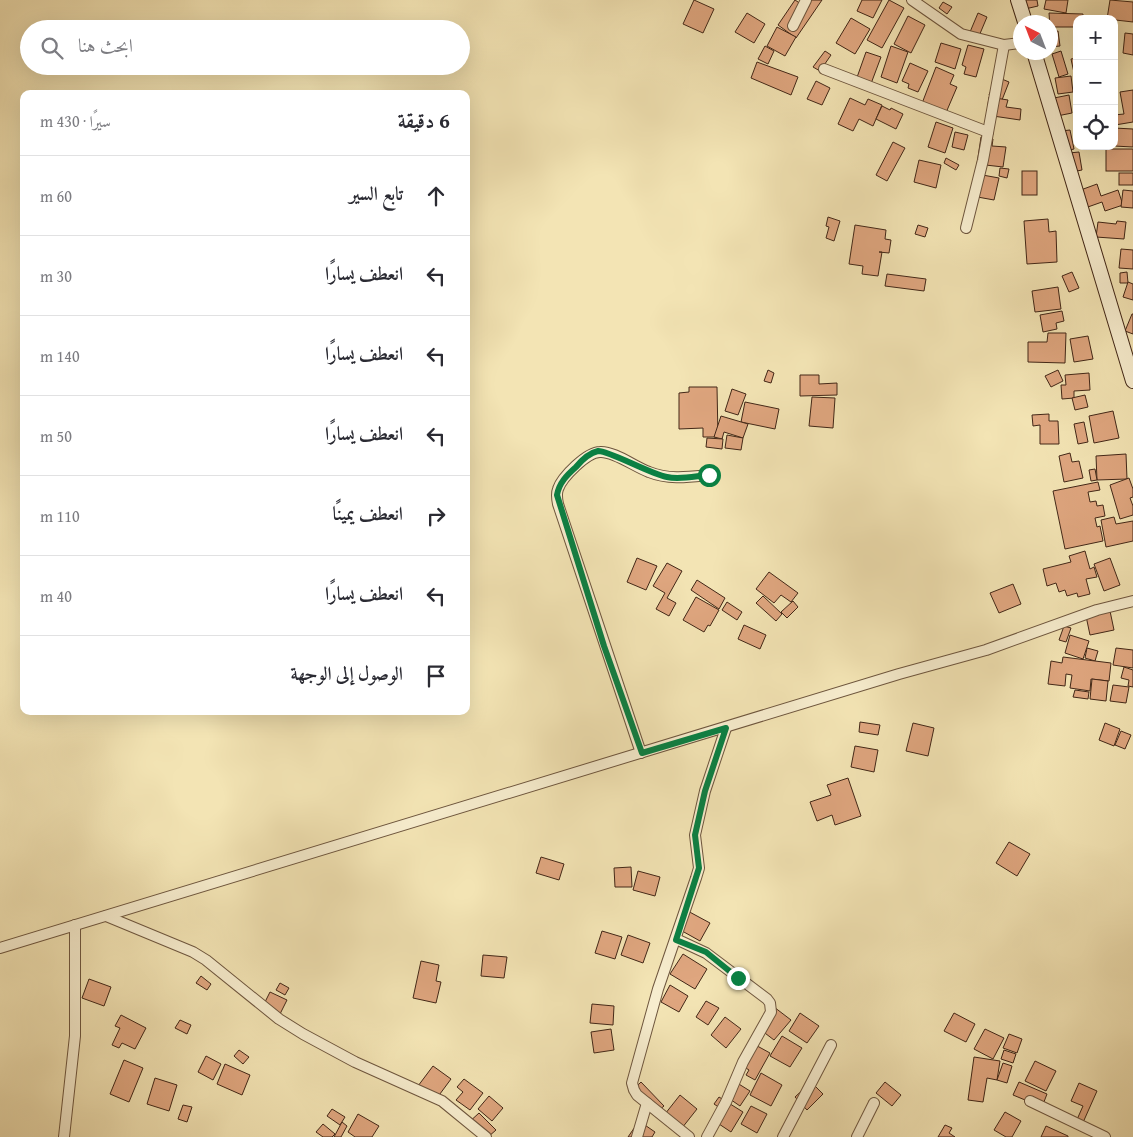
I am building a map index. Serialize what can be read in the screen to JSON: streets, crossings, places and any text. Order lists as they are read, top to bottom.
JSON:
{
  "north": "top left",
  "page": {
    "map_buttons": ["+", "−"],
    "search": "ابحث هنا",
    "heading": ["6 دقيقة", "سيرًا · 430 m"],
    "list": [
      ["تابع السير", "60 m"],
      ["انعطف يسارًا", "30 m"],
      ["انعطف يسارًا", "140 m"],
      ["انعطف يسارًا", "50 m"],
      ["انعطف يمينًا", "110 m"],
      ["انعطف يسارًا", "40 m"],
      "الوصول إلى الوجهة"
    ]
  }
}
